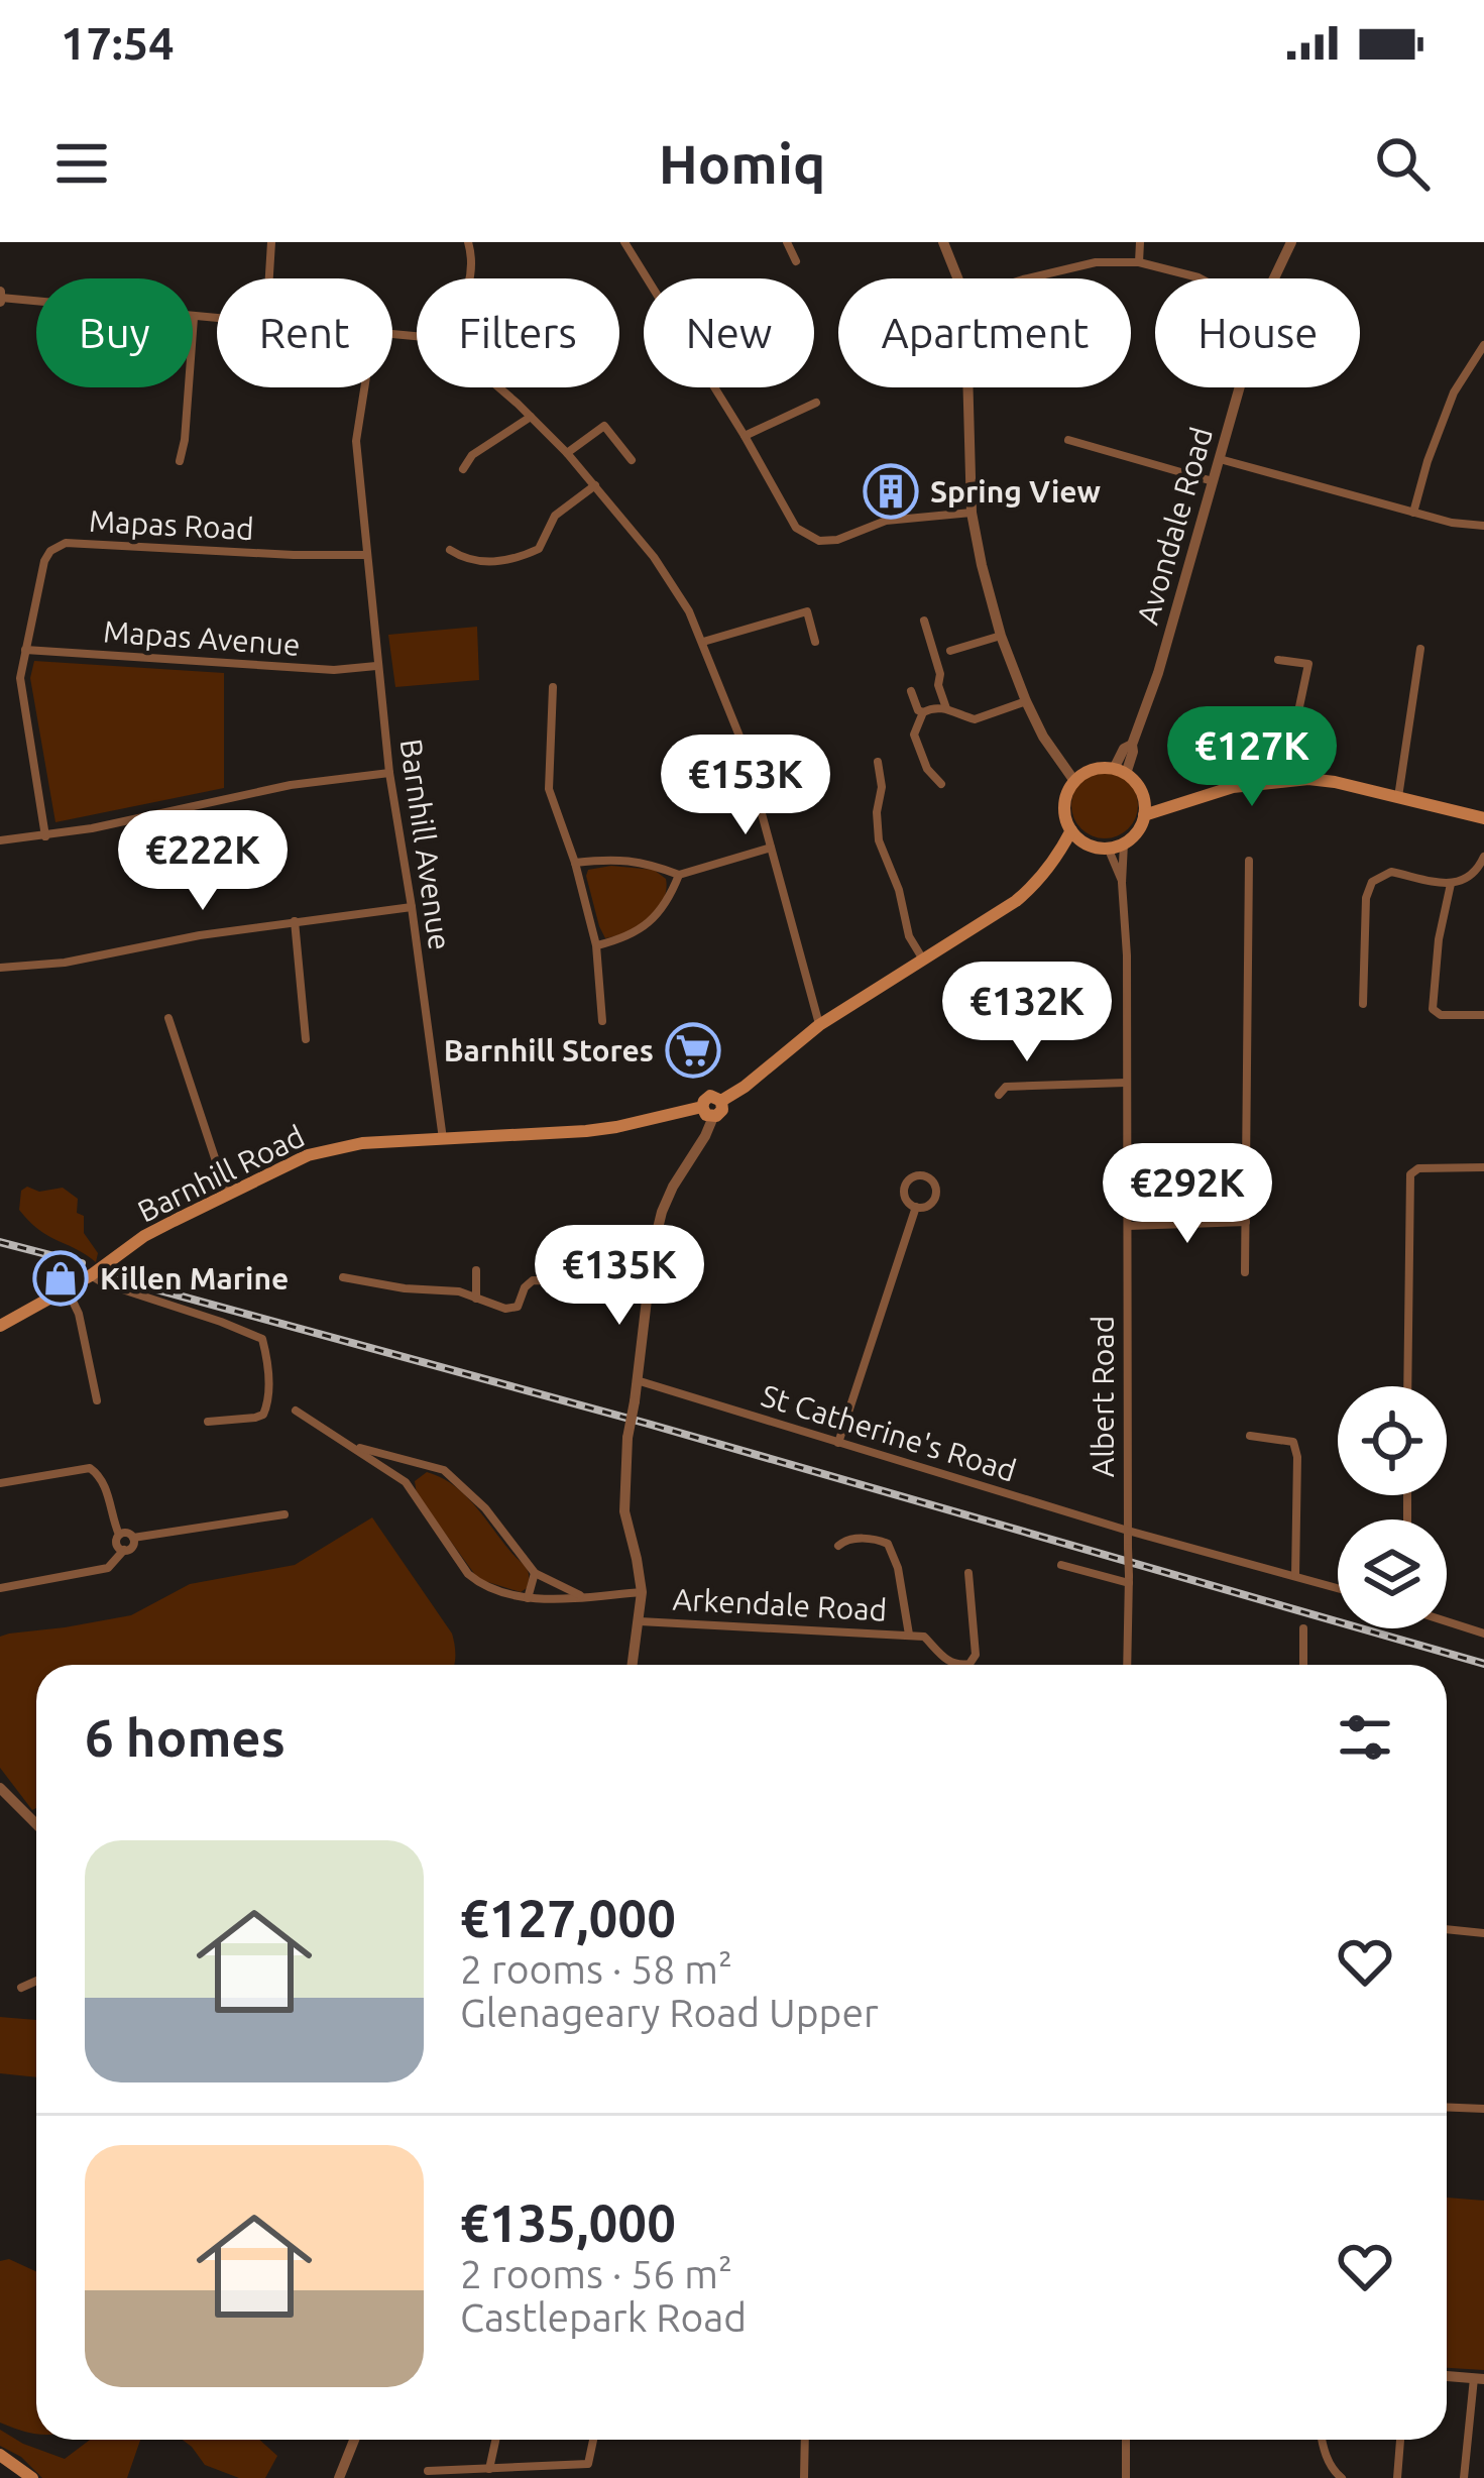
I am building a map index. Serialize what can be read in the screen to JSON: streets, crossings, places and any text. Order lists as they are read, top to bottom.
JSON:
{
  "streets": {
    "main road": ["Barnhill Road"],
    "street": [
      "Mapas Road",
      "Avondale Road",
      "Mapas Avenue",
      "Barnhill Avenue",
      "Albert Road",
      "St Catherine's Road",
      "Arkendale Road"
    ]
  },
  "crossings": [
    ["Mapas Road", "Mapas Avenue"],
    ["Mapas Road", "Barnhill Avenue"],
    ["Avondale Road", "Albert Road"],
    ["Mapas Avenue", "Barnhill Avenue"],
    ["Barnhill Avenue", "Barnhill Road"],
    ["Albert Road", "St Catherine's Road"]
  ],
  "places": {
    "building": ["Spring View"],
    "supermarket": ["Barnhill Stores"],
    "shop": ["Killen Marine"]
  },
  "page": {
    "status": "17:54",
    "header": "Homiq",
    "chip": [
      "Buy",
      "Rent",
      "Filters",
      "New",
      "Apartment",
      "House"
    ],
    "price": [
      "€127K",
      "€153K",
      "€222K",
      "€132K",
      "€292K",
      "€135K"
    ],
    "heading": "6 homes",
    "list": [
      {
        "name": "€127,000",
        "note": "2 rooms · 58 m² · Glenageary Road Upper"
      },
      {
        "name": "€135,000",
        "note": "2 rooms · 56 m² · Castlepark Road"
      }
    ]
  }
}
